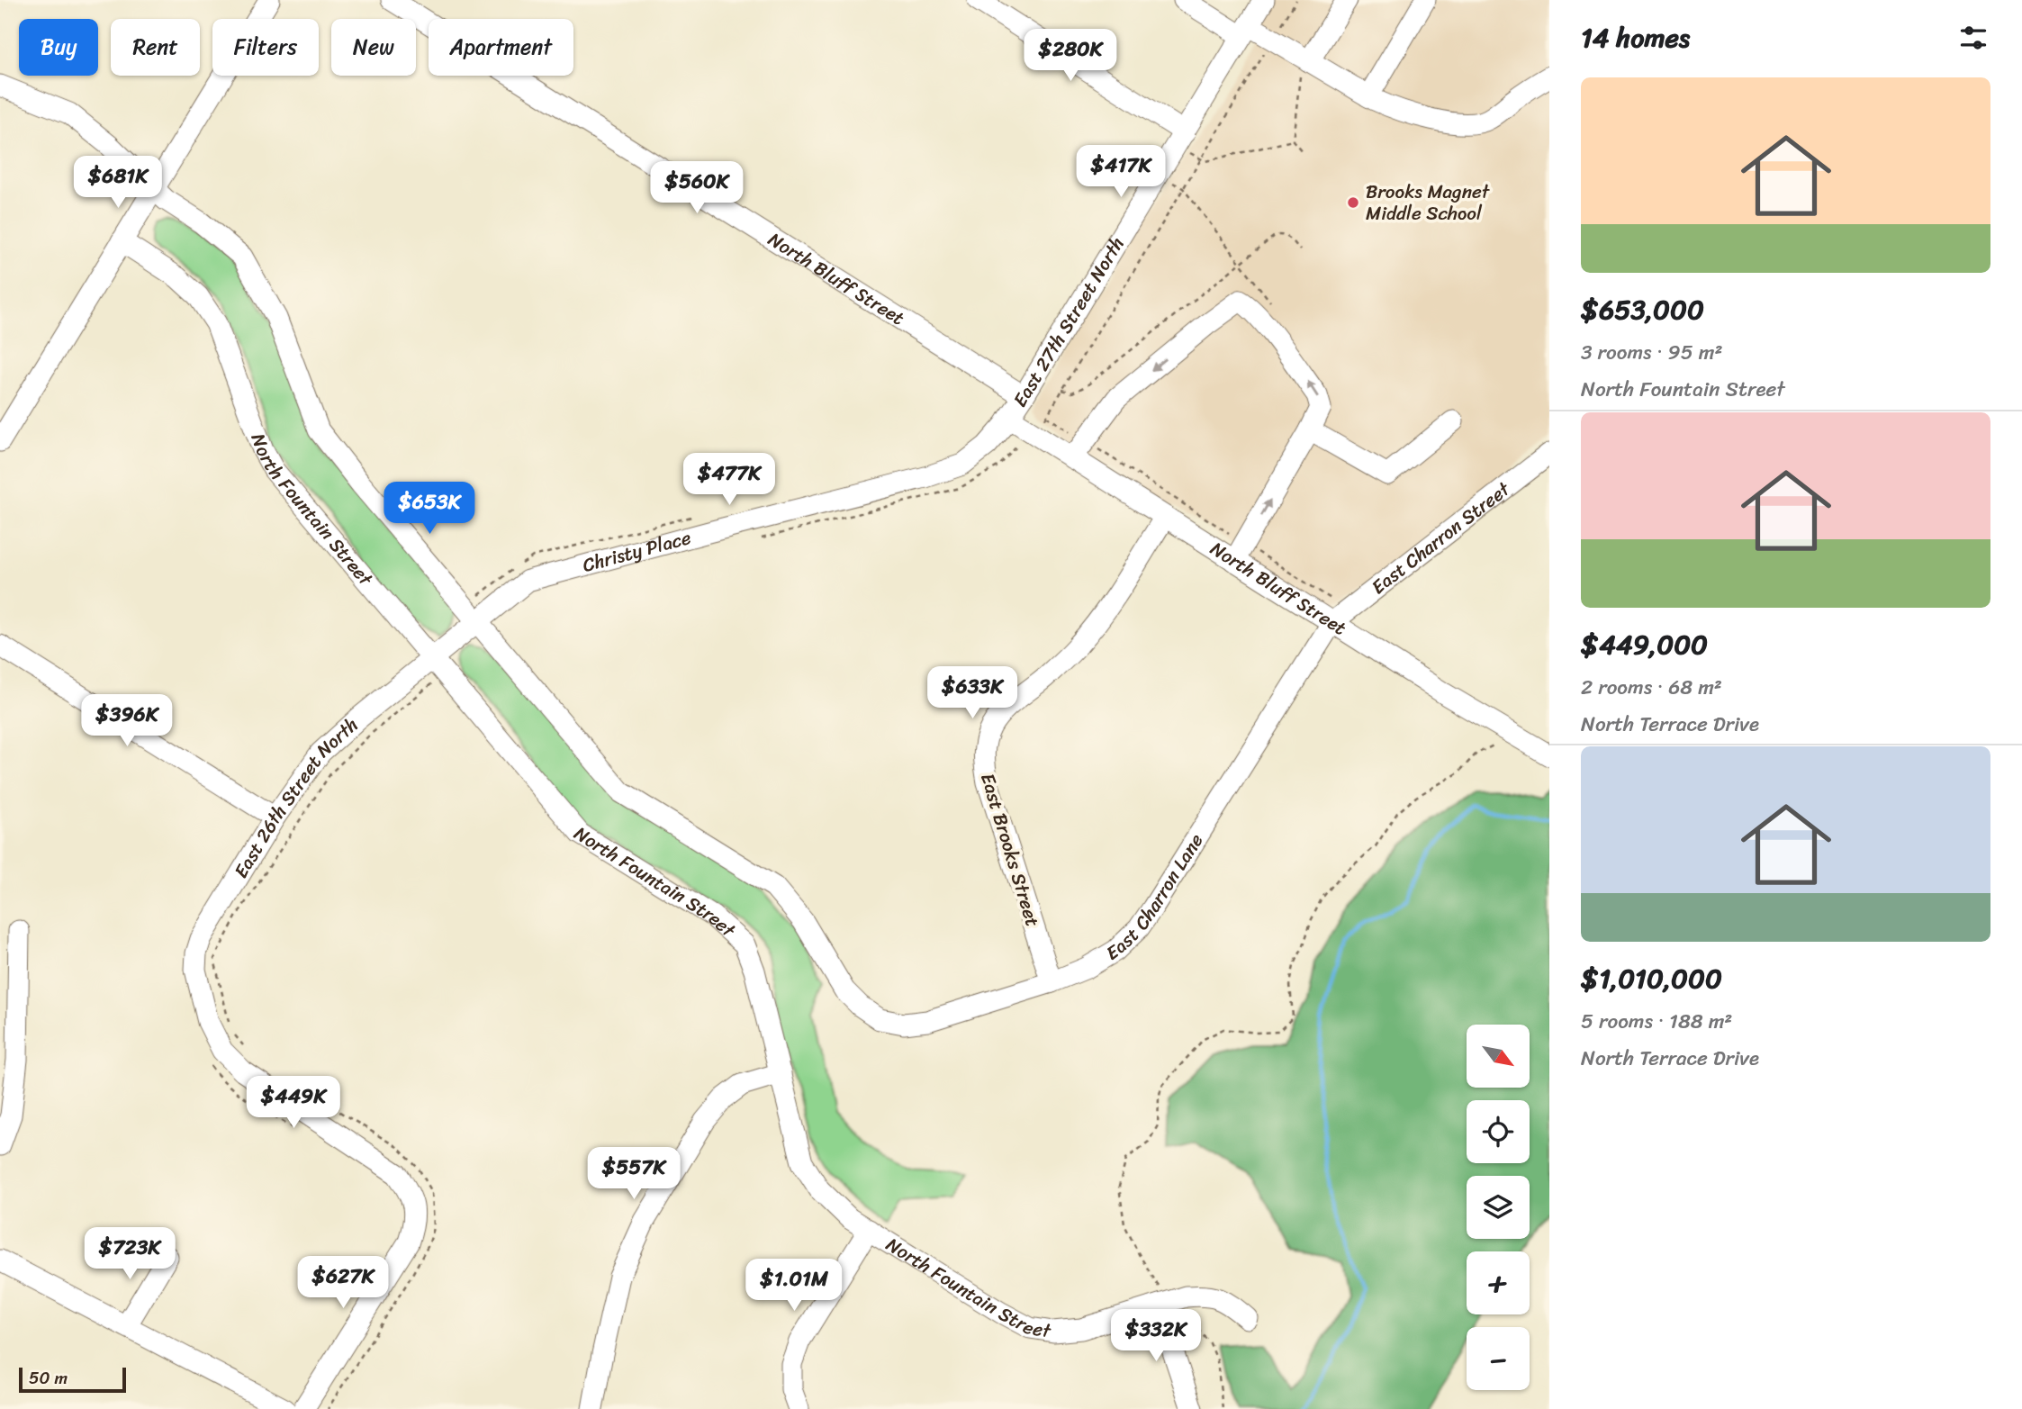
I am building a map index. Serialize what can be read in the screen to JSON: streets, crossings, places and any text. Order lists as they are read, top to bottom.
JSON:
{
  "streets": {
    "street": [
      "North Bluff Street",
      "East 27th Street North",
      "North Fountain Street",
      "East Charron Street",
      "Christy Place",
      "East 26th Street North",
      "East Brooks Street",
      "East Charron Lane"
    ]
  },
  "crossings": [
    ["North Bluff Street", "East 27th Street North"],
    ["North Bluff Street", "East Charron Street"],
    ["North Bluff Street", "Christy Place"],
    ["North Bluff Street", "East Brooks Street"],
    ["North Bluff Street", "East Charron Lane"],
    ["East 27th Street North", "Christy Place"],
    ["North Fountain Street", "East 26th Street North"],
    ["East Charron Street", "East Charron Lane"],
    ["Christy Place", "East 26th Street North"],
    ["Christy Place", "East Charron Lane"],
    ["East 26th Street North", "East Charron Lane"],
    ["East Brooks Street", "East Charron Lane"]
  ],
  "places": ["Brooks Magnet Middle School"],
  "scale_bar": "50 m",
  "north": "bottom right",
  "page": {
    "heading": "14 homes",
    "chip": [
      "Buy",
      "Rent",
      "Filters",
      "New",
      "Apartment"
    ],
    "price": [
      "$280K",
      "$417K",
      "$681K",
      "$560K",
      "$477K",
      "$653K",
      "$633K",
      "$396K",
      "$449K",
      "$557K",
      "$723K",
      "$627K",
      "$1.01M",
      "$332K"
    ],
    "list": [
      {
        "name": "$653,000",
        "note": "3 rooms · 95 m² · North Fountain Street"
      },
      {
        "name": "$449,000",
        "note": "2 rooms · 68 m² · North Terrace Drive"
      },
      {
        "name": "$1,010,000",
        "note": "5 rooms · 188 m² · North Terrace Drive"
      }
    ],
    "map_buttons": ["+", "−"],
    "scale": "50 m"
  }
}
